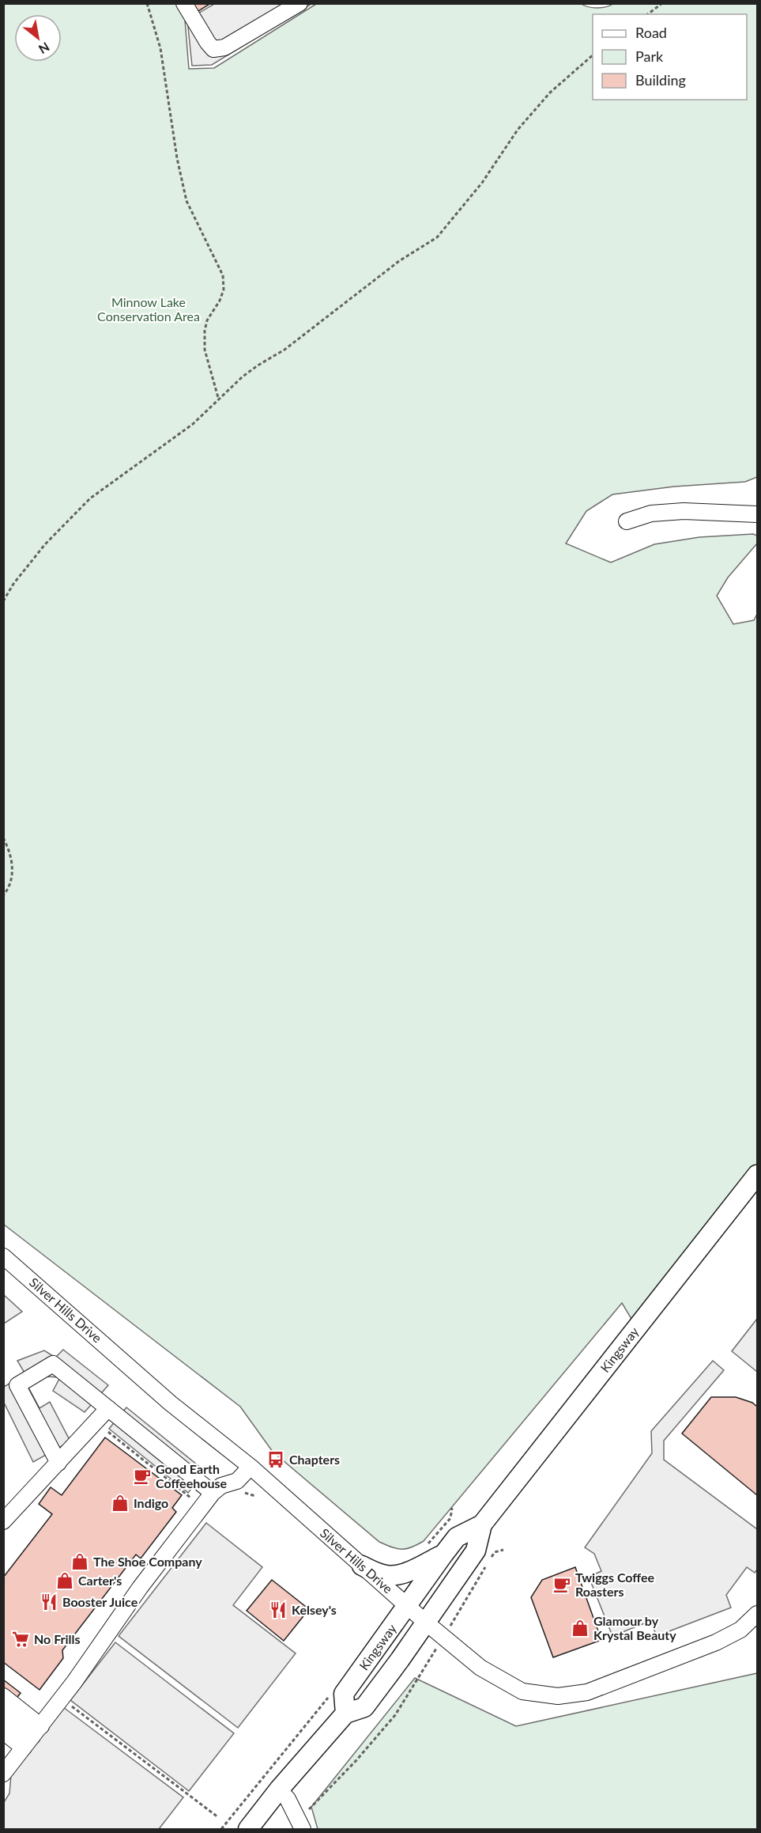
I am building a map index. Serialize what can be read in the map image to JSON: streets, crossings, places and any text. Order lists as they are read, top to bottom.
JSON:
{
  "streets": {
    "main road": ["Kingsway"],
    "street": ["Silver Hills Drive"]
  },
  "crossings": [
    ["Silver Hills Drive", "Kingsway"]
  ],
  "parks": ["Minnow Lake Conservation Area"],
  "places": {
    "bus stop": ["Chapters"],
    "cafe": ["Good Earth Coffeehouse", "Twiggs Coffee Roasters"],
    "shop": [
      "Indigo",
      "The Shoe Company",
      "Carter's",
      "Glamour by Krystal Beauty"
    ],
    "restaurant": ["Booster Juice", "Kelsey's"],
    "supermarket": ["No Frills"]
  },
  "legend": ["Road", "Park", "Building"],
  "north": "bottom right"
}
